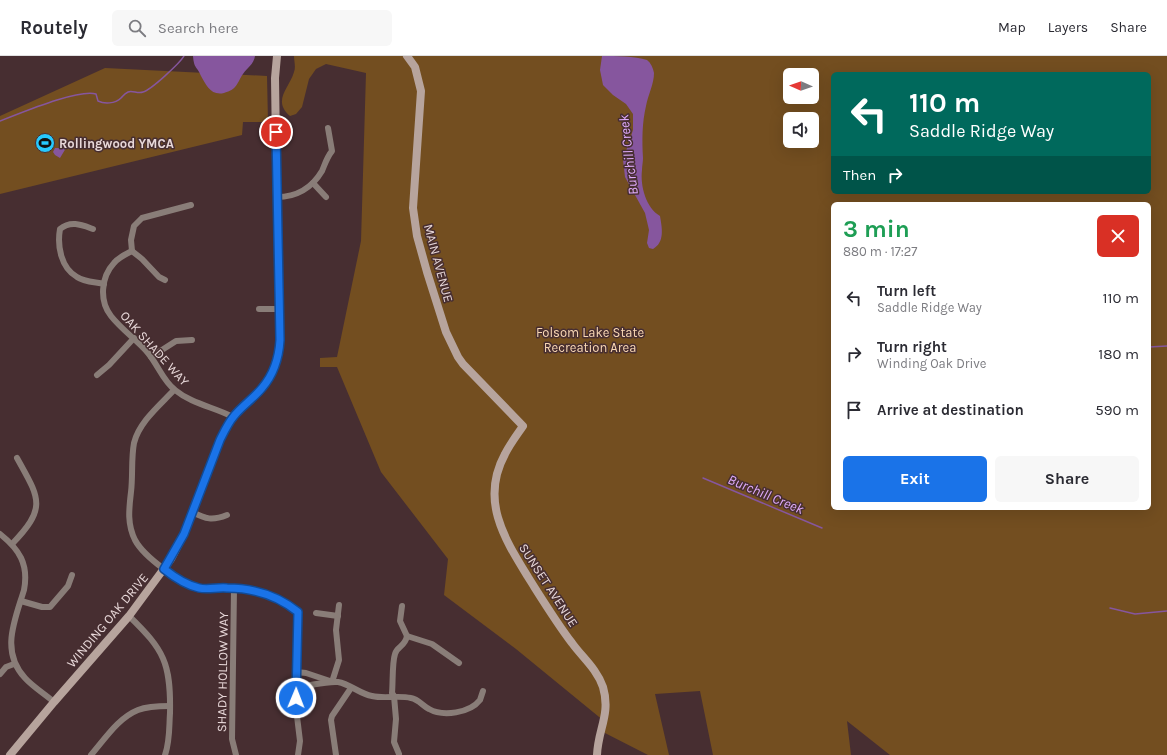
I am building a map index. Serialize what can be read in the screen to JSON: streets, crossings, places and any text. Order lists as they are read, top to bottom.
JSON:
{
  "streets": {
    "street": [
      "MAIN AVENUE",
      "OAK SHADE WAY",
      "SUNSET AVENUE",
      "WINDING OAK DRIVE",
      "SHADY HOLLOW WAY"
    ]
  },
  "crossings": [
    ["MAIN AVENUE", "SUNSET AVENUE"],
    ["OAK SHADE WAY", "WINDING OAK DRIVE"]
  ],
  "water": ["Burchill Creek"],
  "parks": ["Folsom Lake State Recreation Area"],
  "places": {
    "sports": ["Rollingwood YMCA"]
  },
  "north": "left",
  "page": {
    "header": "Routely",
    "search": "Search here",
    "nav": ["Map", "Layers", "Share"],
    "turn": ["110 m", "Saddle Ridge Way"],
    "then": "Then",
    "heading": ["3 min", "880 m · 17:27"],
    "list": [
      {
        "name": "Turn left",
        "note": "Saddle Ridge Way",
        "value": "110 m"
      },
      {
        "name": "Turn right",
        "note": "Winding Oak Drive",
        "value": "180 m"
      },
      {
        "name": "Arrive at destination",
        "value": "590 m"
      }
    ],
    "buttons": ["Exit", "Share"]
  }
}
